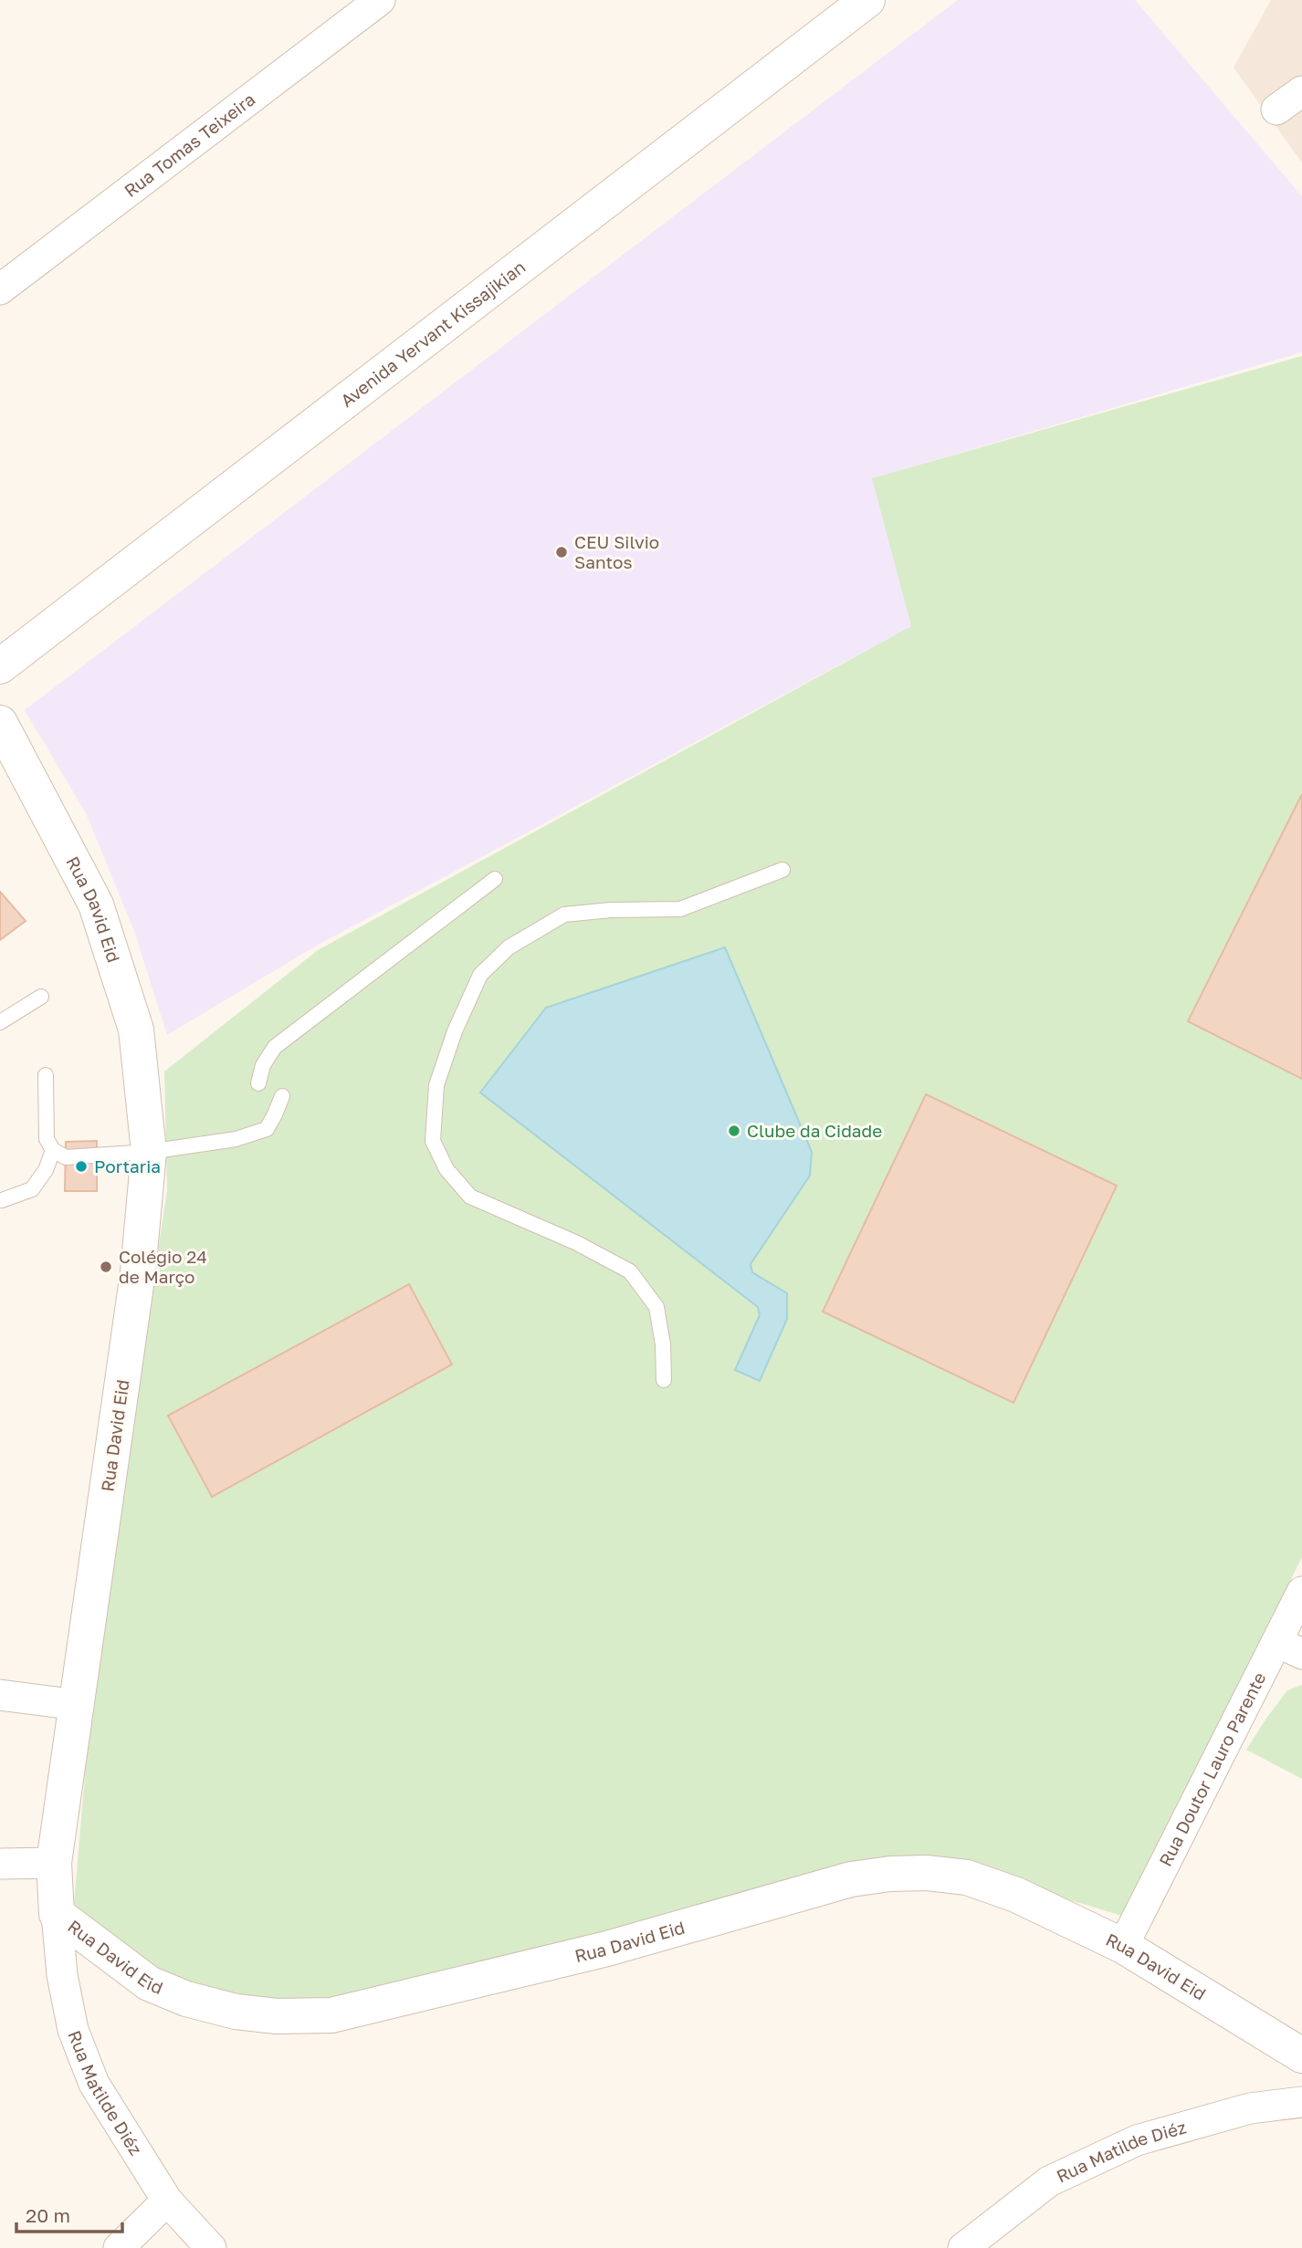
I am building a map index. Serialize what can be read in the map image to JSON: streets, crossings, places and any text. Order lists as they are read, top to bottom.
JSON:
{
  "streets": {
    "street": [
      "Rua Tomas Teixeira",
      "Avenida Yervant Kissajikian",
      "Rua David Eid",
      "Rua Doutor Lauro Parente",
      "Rua Matilde Diéz"
    ]
  },
  "crossings": [
    ["Rua David Eid", "Rua Doutor Lauro Parente"],
    ["Rua David Eid", "Rua Matilde Diéz"]
  ],
  "places": [
    "CEU Silvio Santos",
    "Clube da Cidade",
    "Portaria",
    "Colégio 24 de Março"
  ],
  "scale_bar": "20 m"
}
